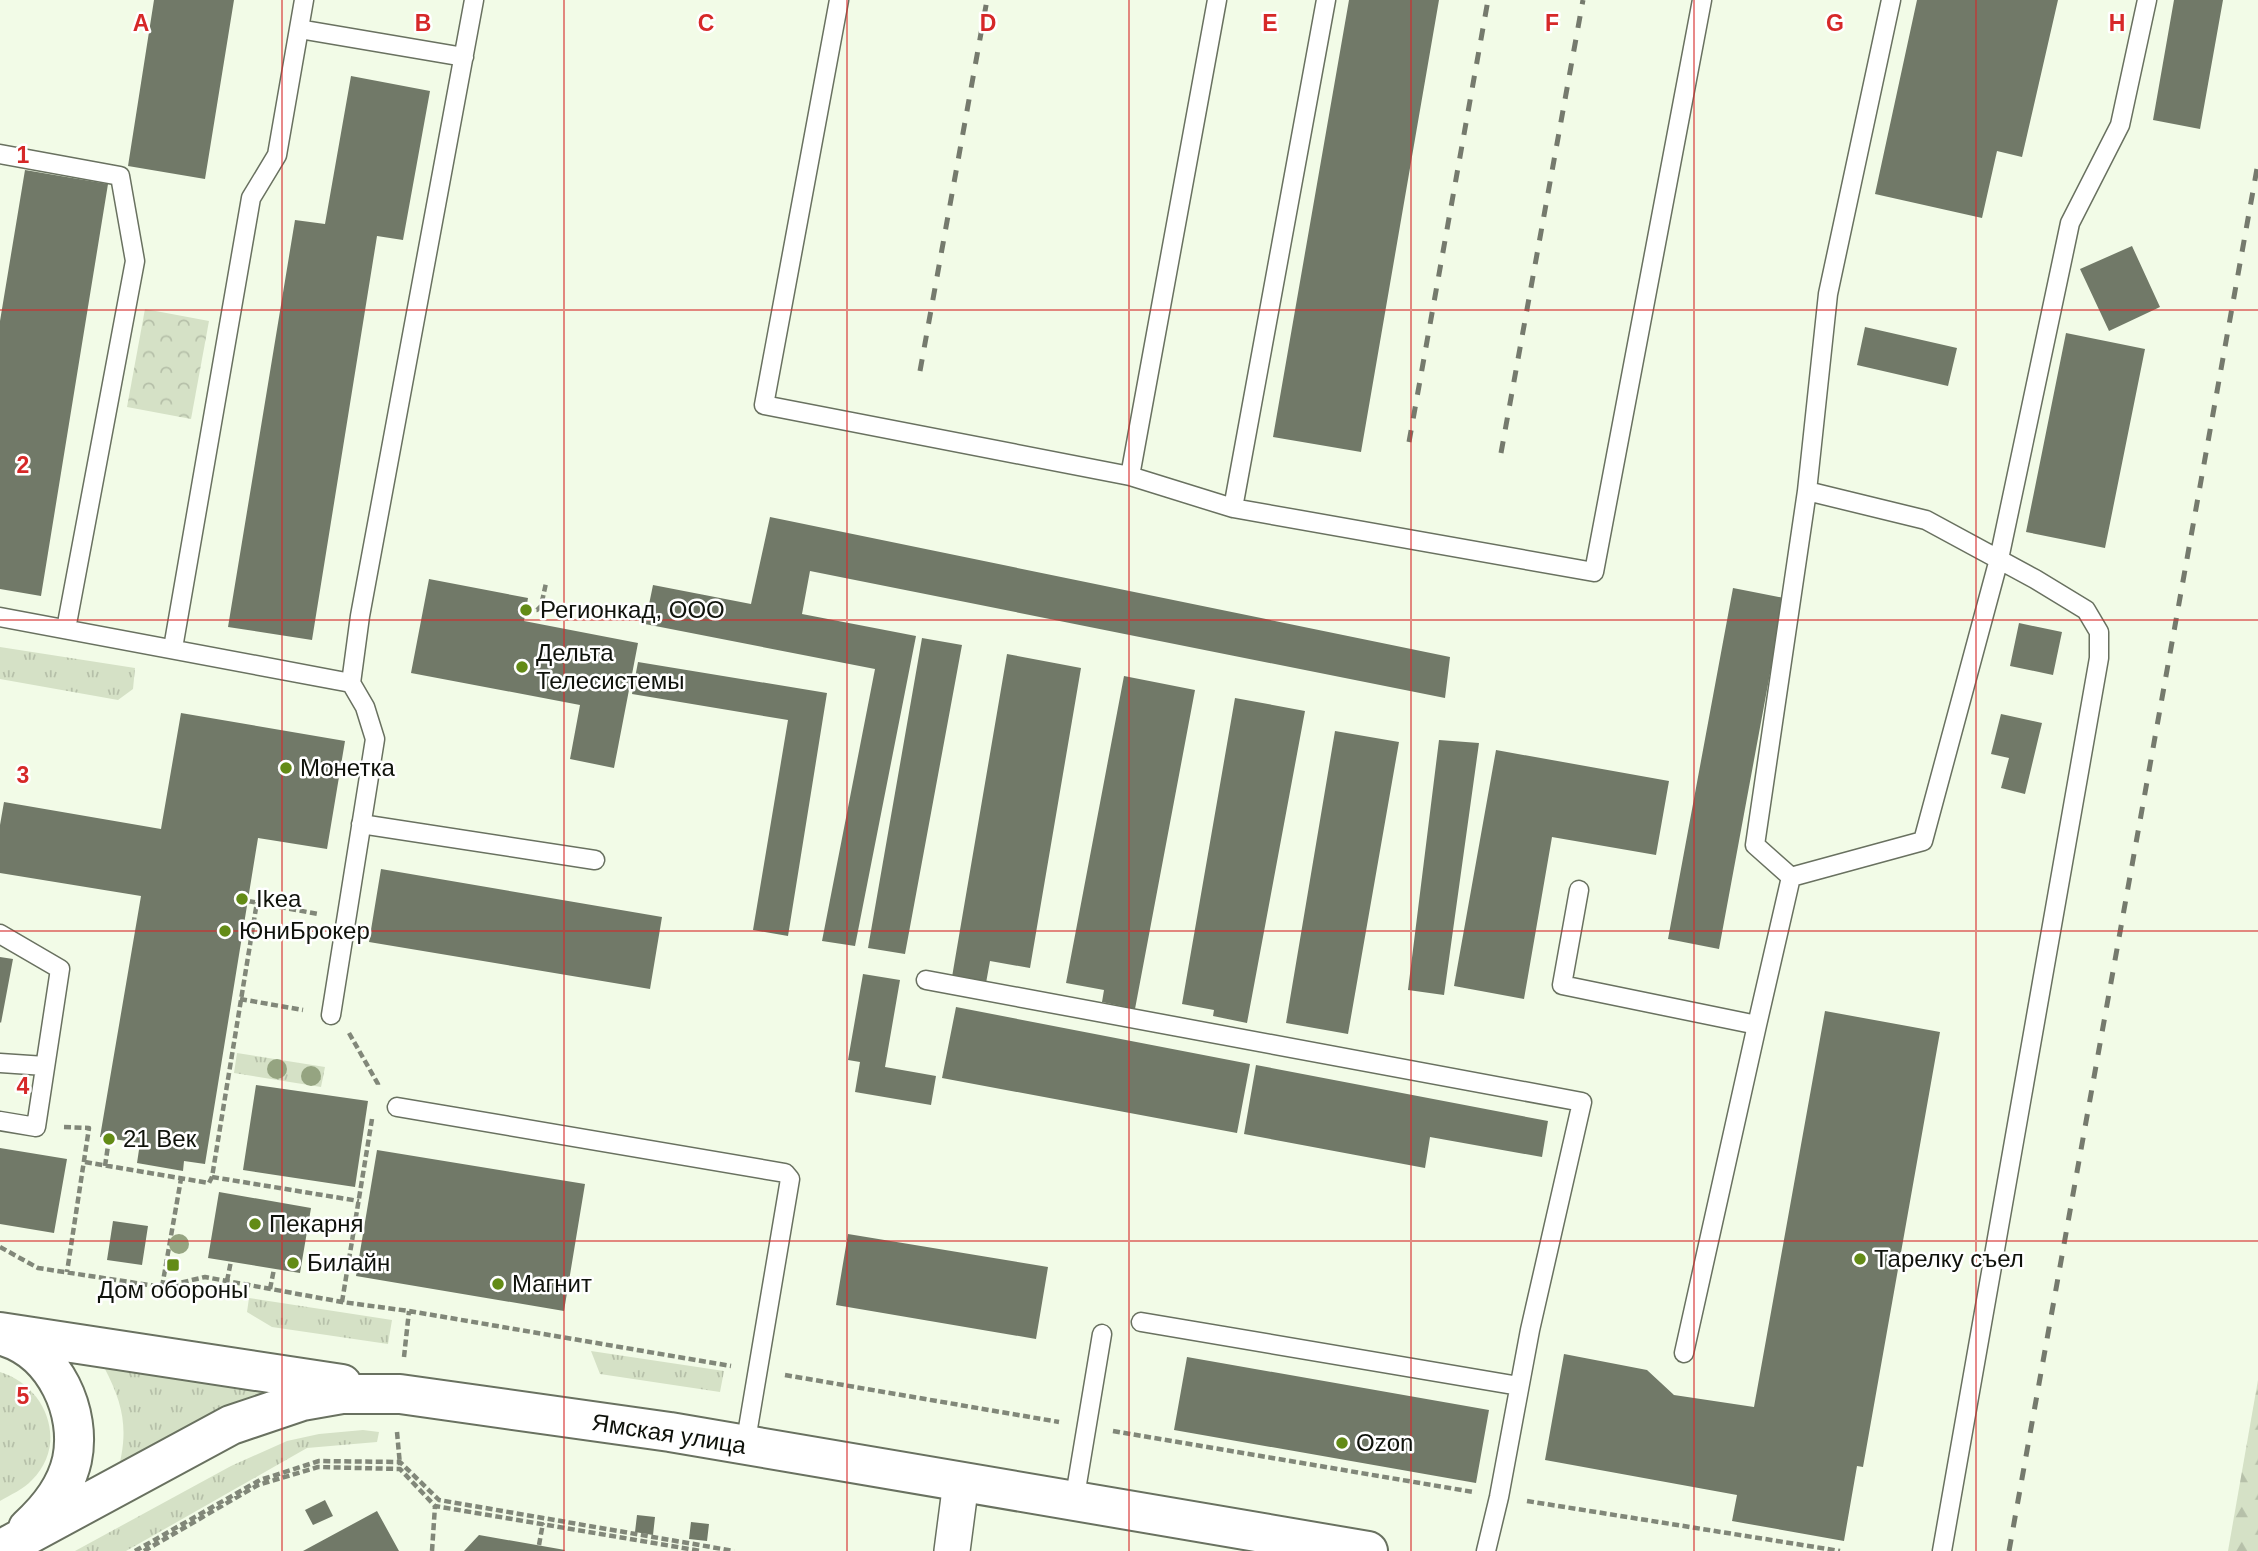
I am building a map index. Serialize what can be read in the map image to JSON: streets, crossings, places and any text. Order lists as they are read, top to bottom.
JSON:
{
  "streets": {
    "main road": ["Ямская улица"]
  },
  "places": {
    "other": [
      "Регионкад, ООО",
      "Дельта Телесистемы",
      "Монетка",
      "Ikea",
      "ЮниБрокер",
      "21 Век",
      "Пекарня",
      "Тарелку съел",
      "Билайн",
      "Магнит",
      "Ozon"
    ],
    "transit": ["Дом обороны"]
  },
  "grid": {
    "columns": [
      "A",
      "B",
      "C",
      "D",
      "E",
      "F",
      "G",
      "H"
    ],
    "rows": [
      "1",
      "2",
      "3",
      "4",
      "5"
    ]
  }
}
